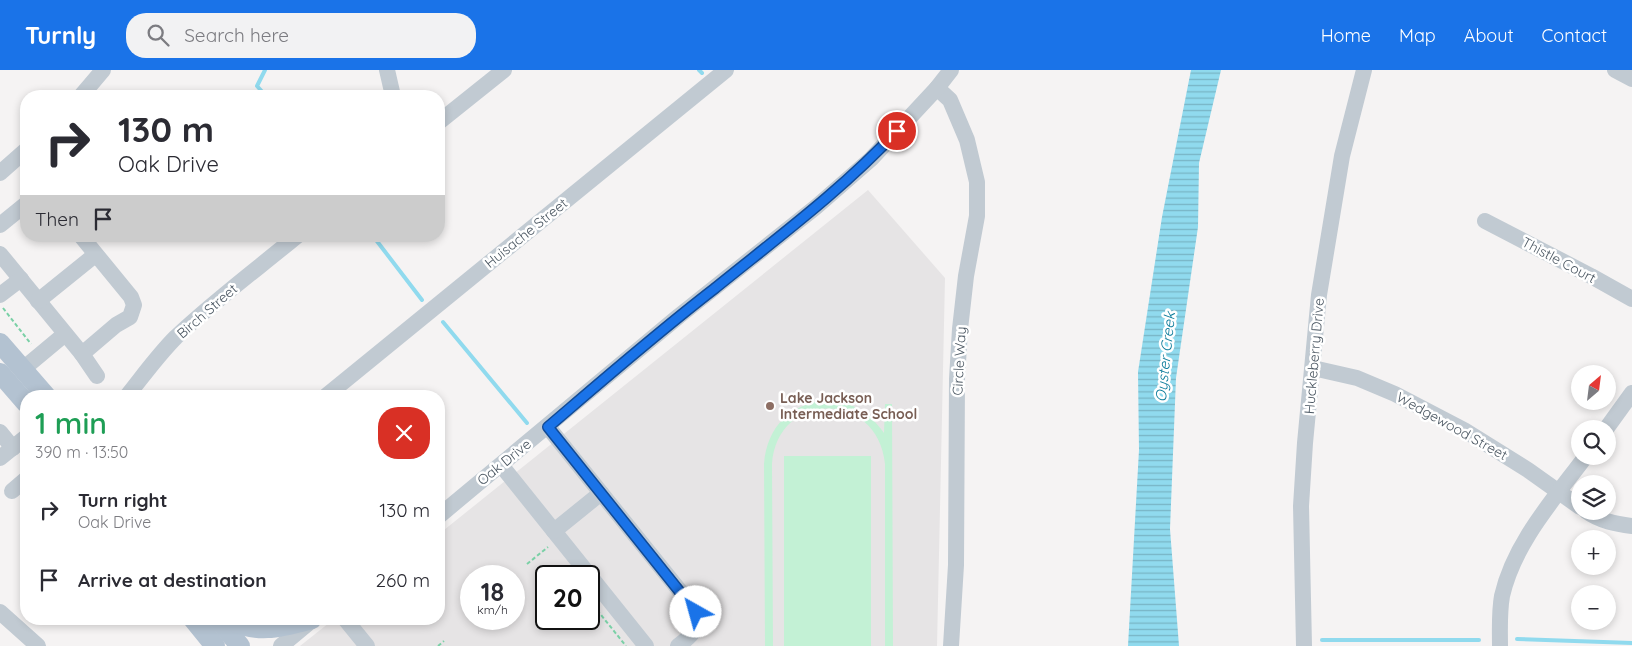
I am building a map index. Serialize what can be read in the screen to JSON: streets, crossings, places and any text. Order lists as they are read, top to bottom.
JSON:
{
  "streets": {
    "street": [
      "Huisache Street",
      "Thistle Court",
      "Birch Street",
      "Huckleberry Drive",
      "Circle Way",
      "Wedgewood Street",
      "Oak Drive"
    ]
  },
  "crossings": [
    ["Huckleberry Drive", "Wedgewood Street"],
    ["Circle Way", "Oak Drive"]
  ],
  "water": ["Oyster Creek"],
  "places": ["Lake Jackson Intermediate School"],
  "north": "top right",
  "page": {
    "header": "Turnly",
    "search": "Search here",
    "nav": [
      "Home",
      "Map",
      "About",
      "Contact"
    ],
    "turn": ["130 m", "Oak Drive"],
    "then": "Then",
    "map_buttons": ["+", "−"],
    "heading": ["1 min", "390 m · 13:50"],
    "list": [
      {
        "name": "Turn right",
        "note": "Oak Drive",
        "value": "130 m"
      },
      {
        "name": "Arrive at destination",
        "value": "260 m"
      }
    ],
    "speed": "18 km/h",
    "limit": "20"
  }
}
